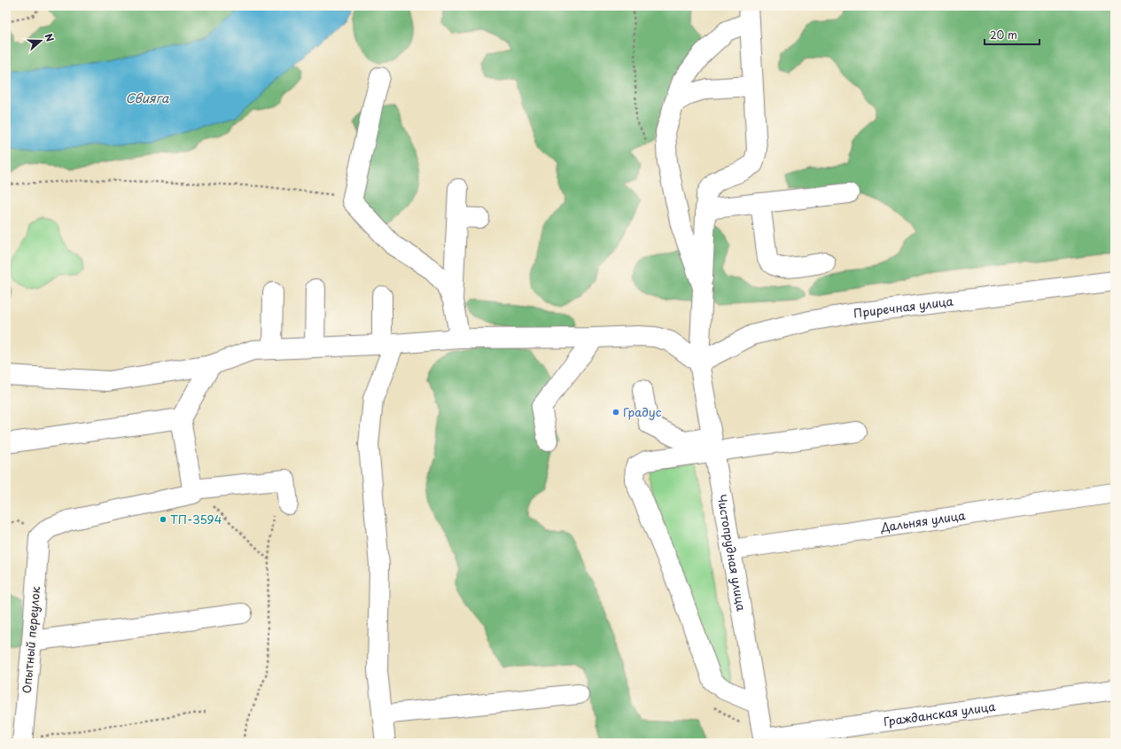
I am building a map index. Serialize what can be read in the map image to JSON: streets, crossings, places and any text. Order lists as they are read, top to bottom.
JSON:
{
  "streets": {
    "street": [
      "Приречная улица",
      "Дальняя улица",
      "Чистопрудная улица",
      "Опытный переулок",
      "Гражданская улица"
    ]
  },
  "crossings": [
    ["Приречная улица", "Чистопрудная улица"],
    ["Дальняя улица", "Чистопрудная улица"],
    ["Чистопрудная улица", "Гражданская улица"]
  ],
  "water": ["Свияга"],
  "places": ["Градус", "ТП-3594"],
  "scale_bar": "20 m",
  "north": "right"
}
